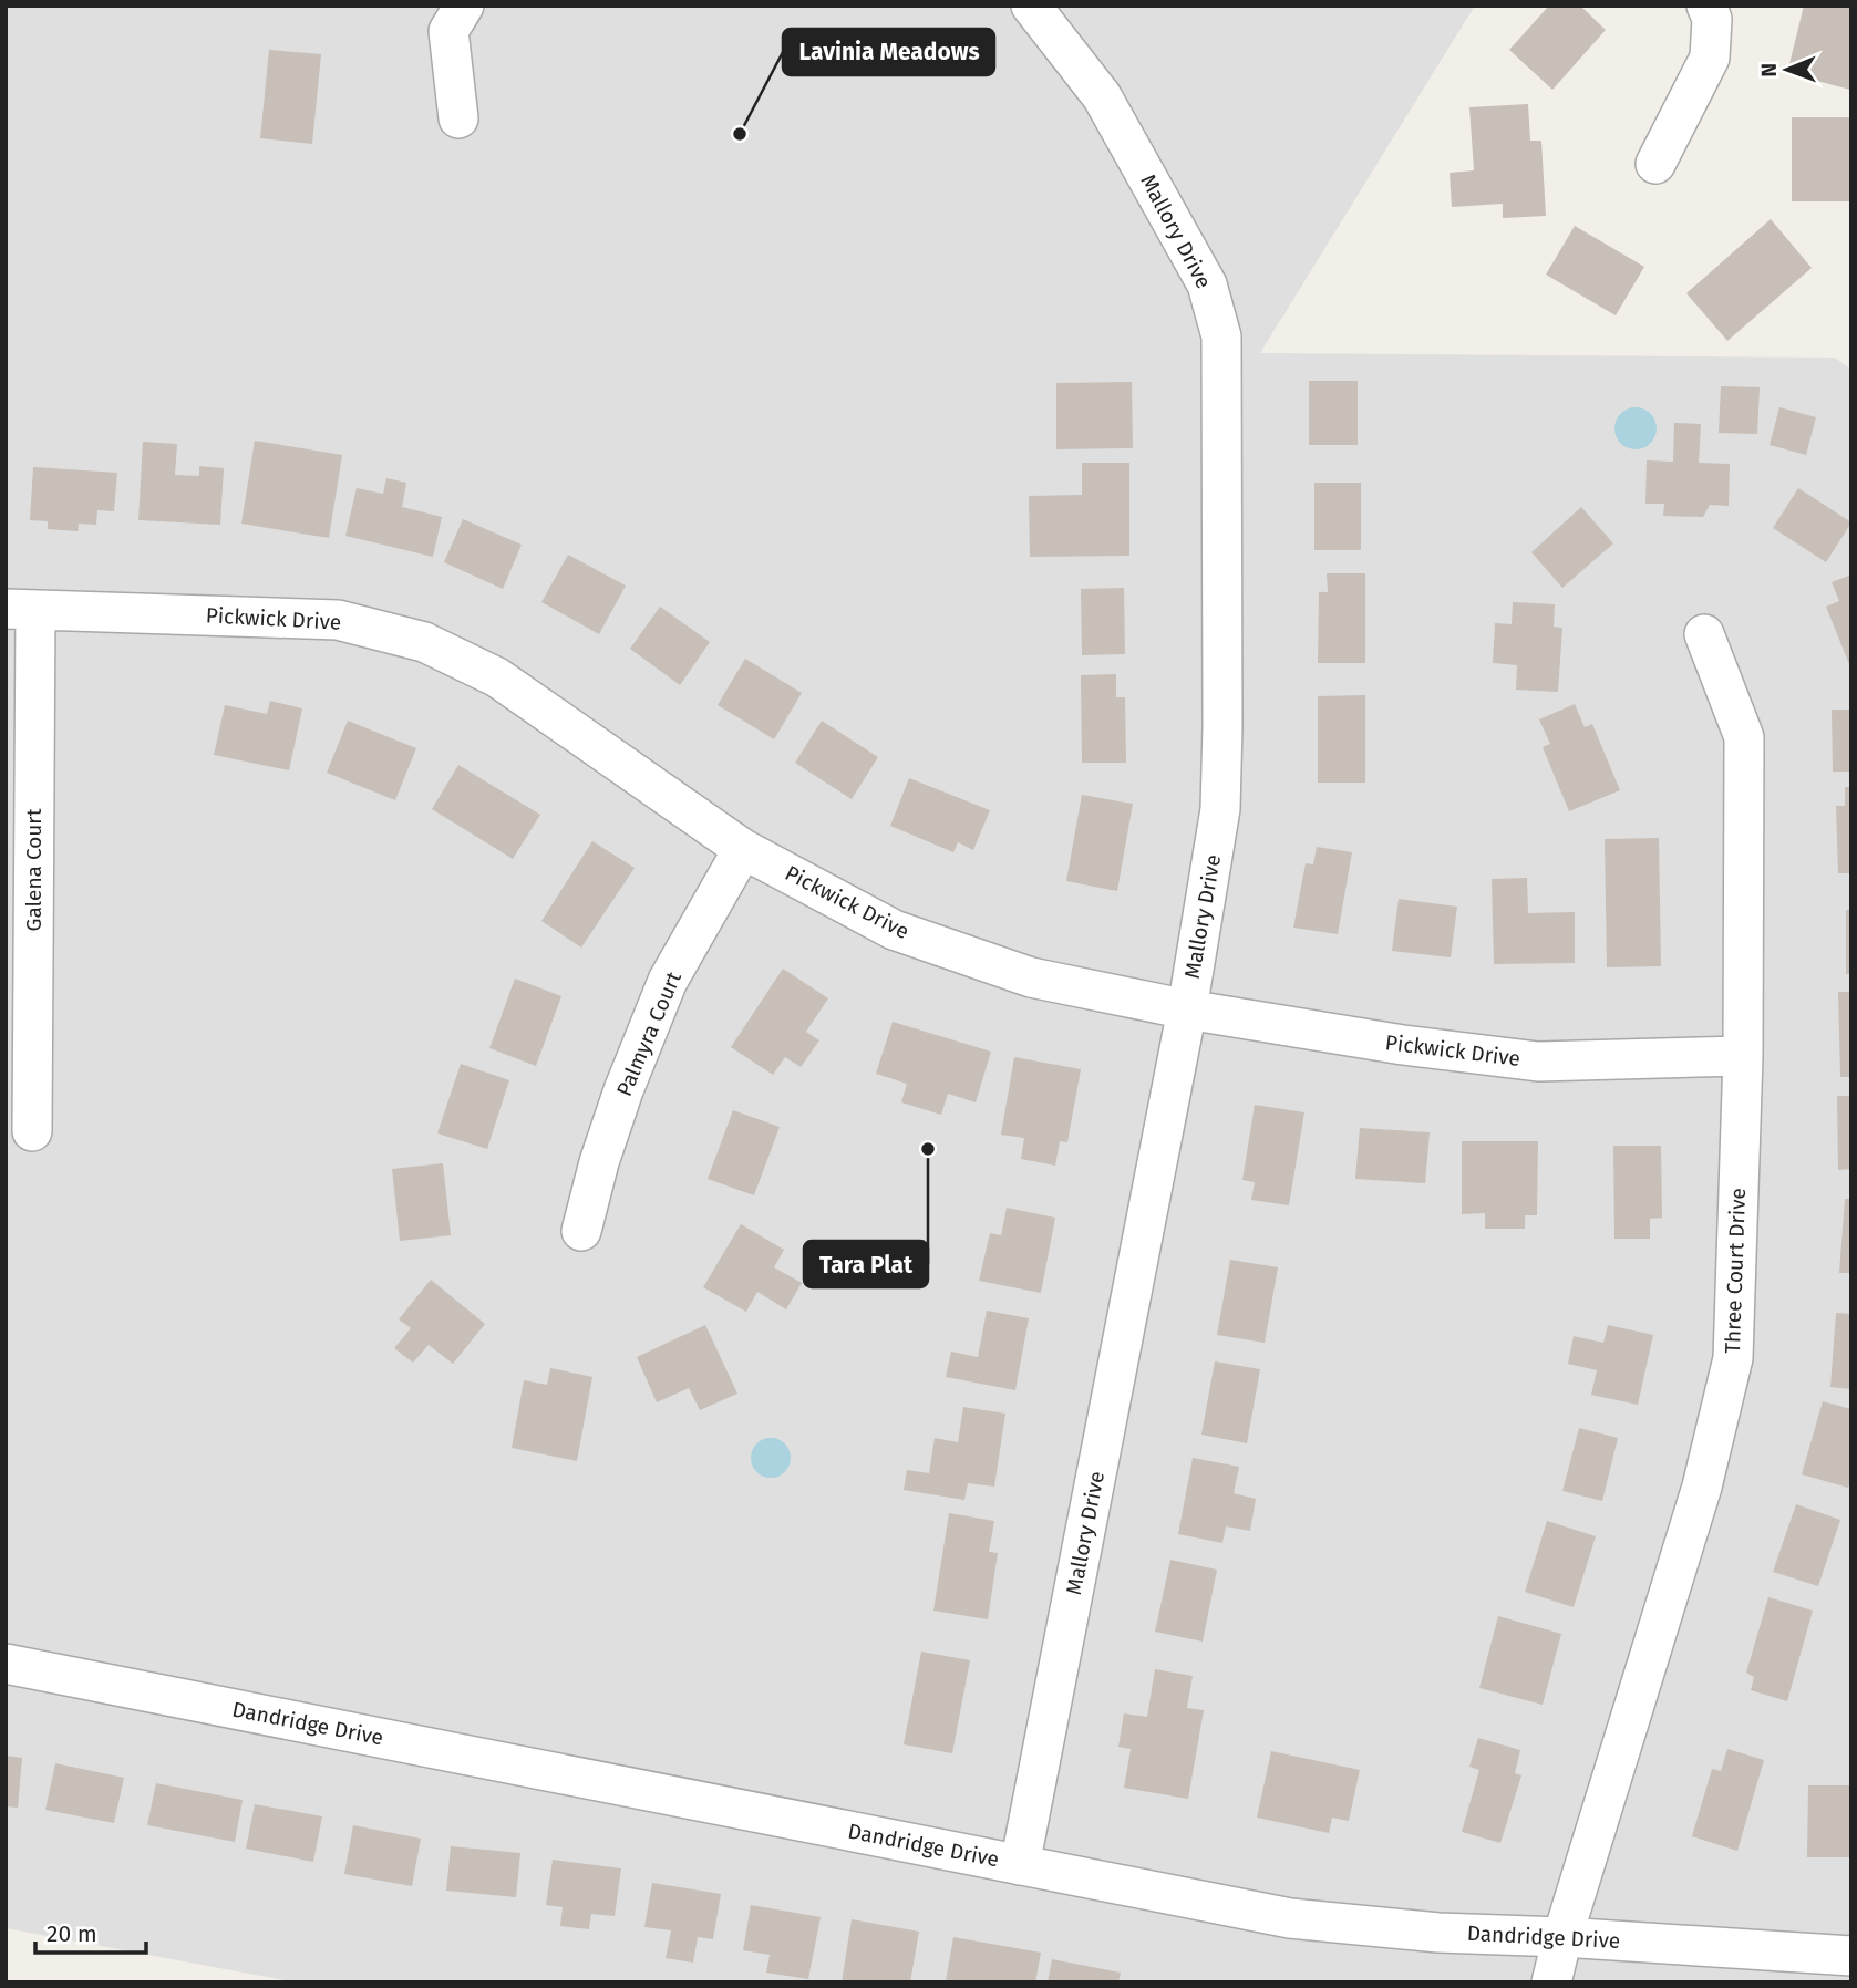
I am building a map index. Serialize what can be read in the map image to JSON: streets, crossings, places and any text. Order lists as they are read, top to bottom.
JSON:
{
  "streets": {
    "street": [
      "Mallory Drive",
      "Pickwick Drive",
      "Galena Court",
      "Palmyra Court",
      "Three Court Drive",
      "Dandridge Drive"
    ]
  },
  "crossings": [
    ["Mallory Drive", "Pickwick Drive"],
    ["Mallory Drive", "Dandridge Drive"],
    ["Pickwick Drive", "Galena Court"],
    ["Pickwick Drive", "Palmyra Court"],
    ["Pickwick Drive", "Three Court Drive"],
    ["Three Court Drive", "Dandridge Drive"]
  ],
  "places": ["Lavinia Meadows", "Tara Plat"],
  "scale_bar": "20 m",
  "north": "left"
}
